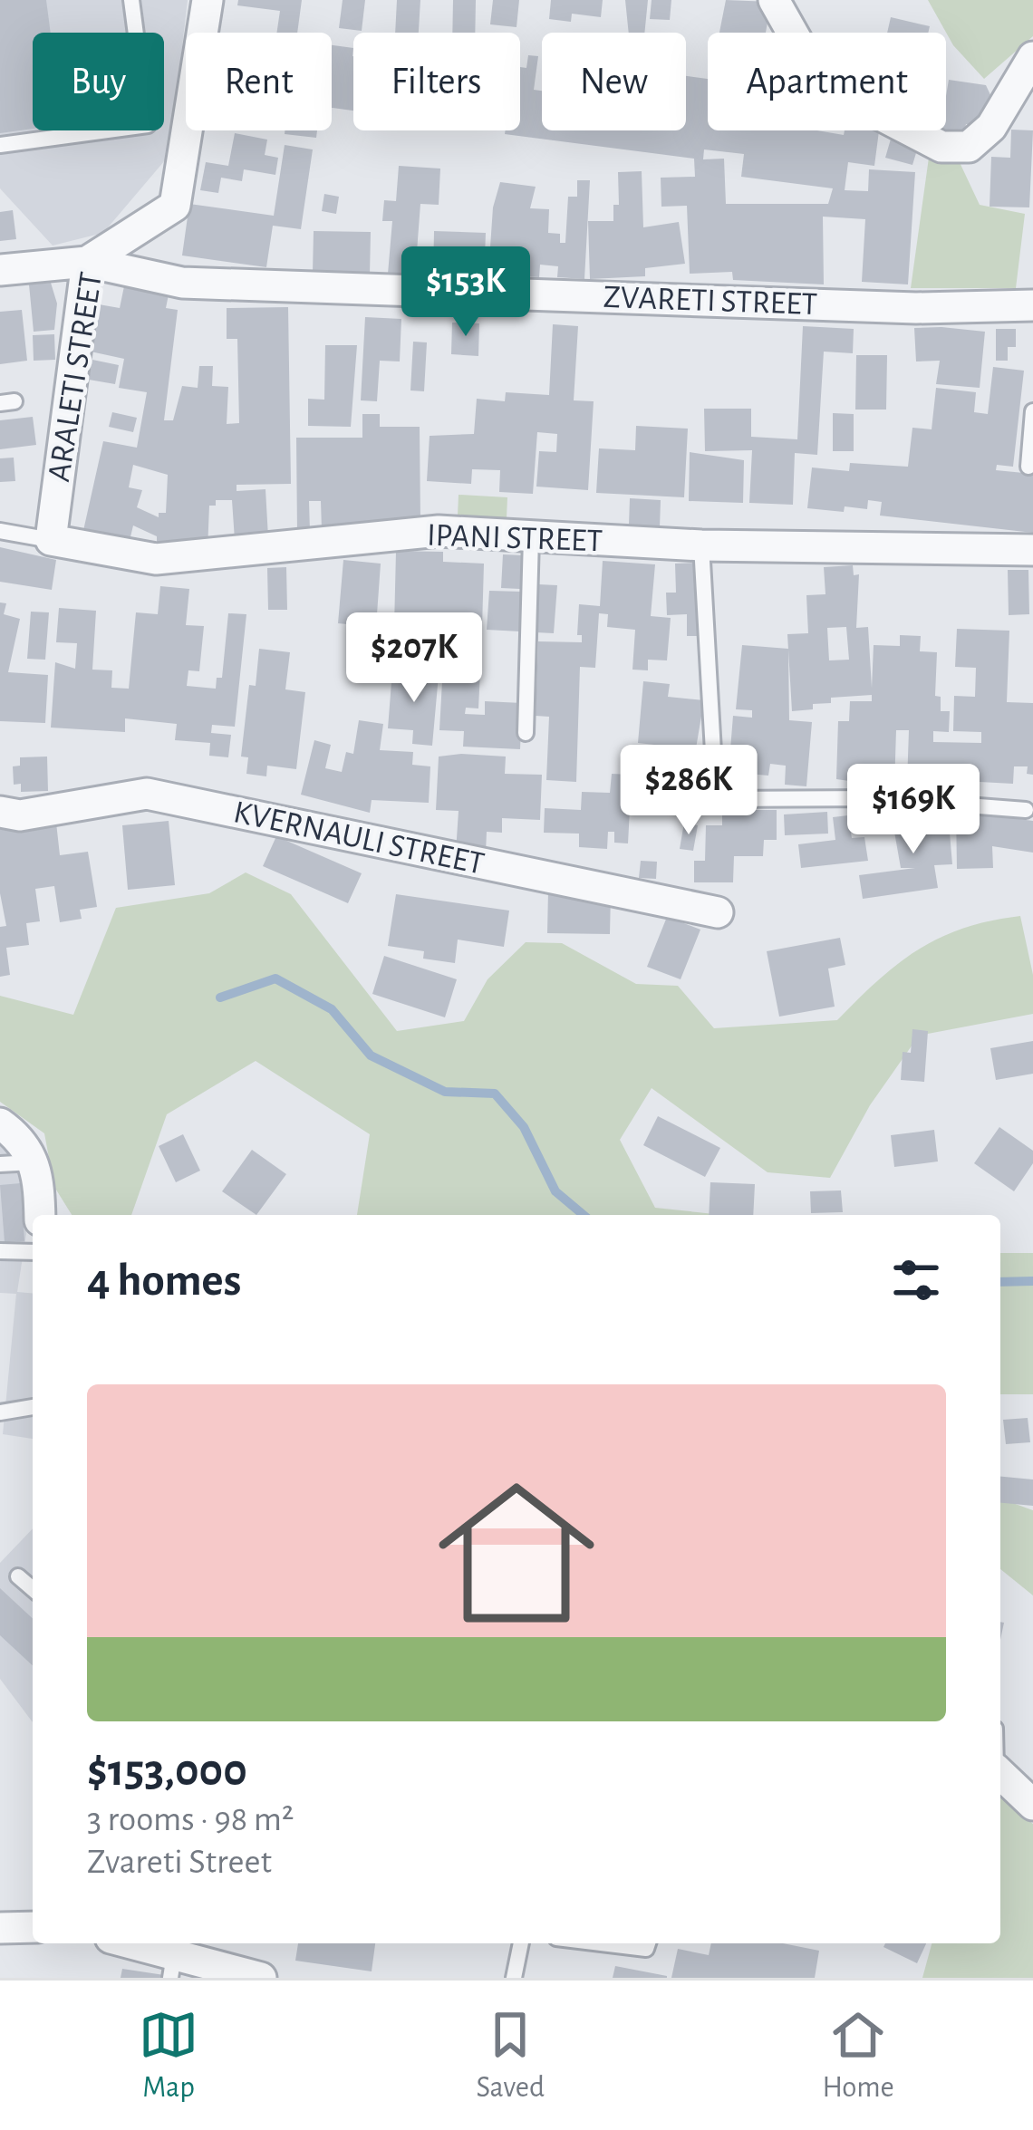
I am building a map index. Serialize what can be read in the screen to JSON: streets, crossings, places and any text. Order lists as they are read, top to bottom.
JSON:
{
  "streets": {
    "street": [
      "ZVARETI STREET",
      "ARALETI STREET",
      "IPANI STREET",
      "KVERNAULI STREET"
    ]
  },
  "crossings": [
    ["ZVARETI STREET", "ARALETI STREET"],
    ["ARALETI STREET", "IPANI STREET"]
  ],
  "page": {
    "chip": [
      "Buy",
      "Rent",
      "Filters",
      "New",
      "Apartment"
    ],
    "price": [
      "$153K",
      "$207K",
      "$286K",
      "$169K"
    ],
    "heading": "4 homes",
    "list": [
      {
        "name": "$153,000",
        "note": "3 rooms · 98 m² · Zvareti Street"
      }
    ],
    "tabs": ["Map", "Saved", "Home"]
  }
}
